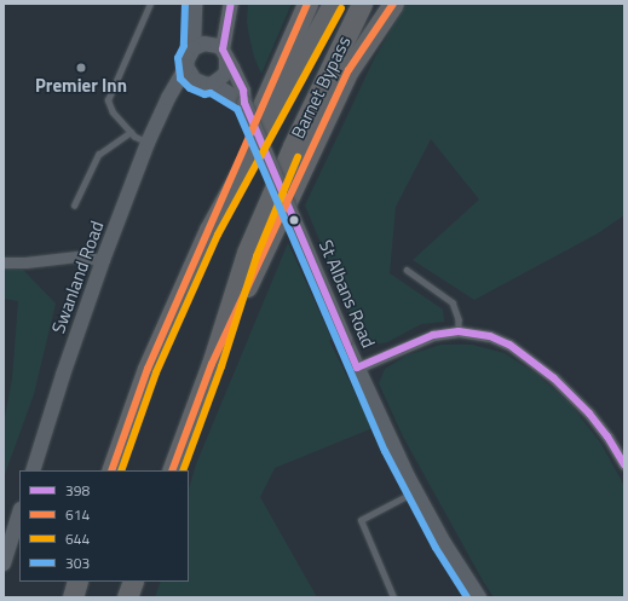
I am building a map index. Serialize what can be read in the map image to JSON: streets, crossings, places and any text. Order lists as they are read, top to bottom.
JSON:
{
  "streets": {
    "highway": ["Barnet Bypass"],
    "street": ["Swanland Road", "St Albans Road"]
  },
  "crossings": [
    ["Swanland Road", "St Albans Road"]
  ],
  "places": ["Premier Inn"],
  "lines": [
    "transit line 398",
    "transit line 614",
    "transit line 303",
    "transit line 644"
  ],
  "legend": [
    "398",
    "614",
    "644",
    "303"
  ]
}
